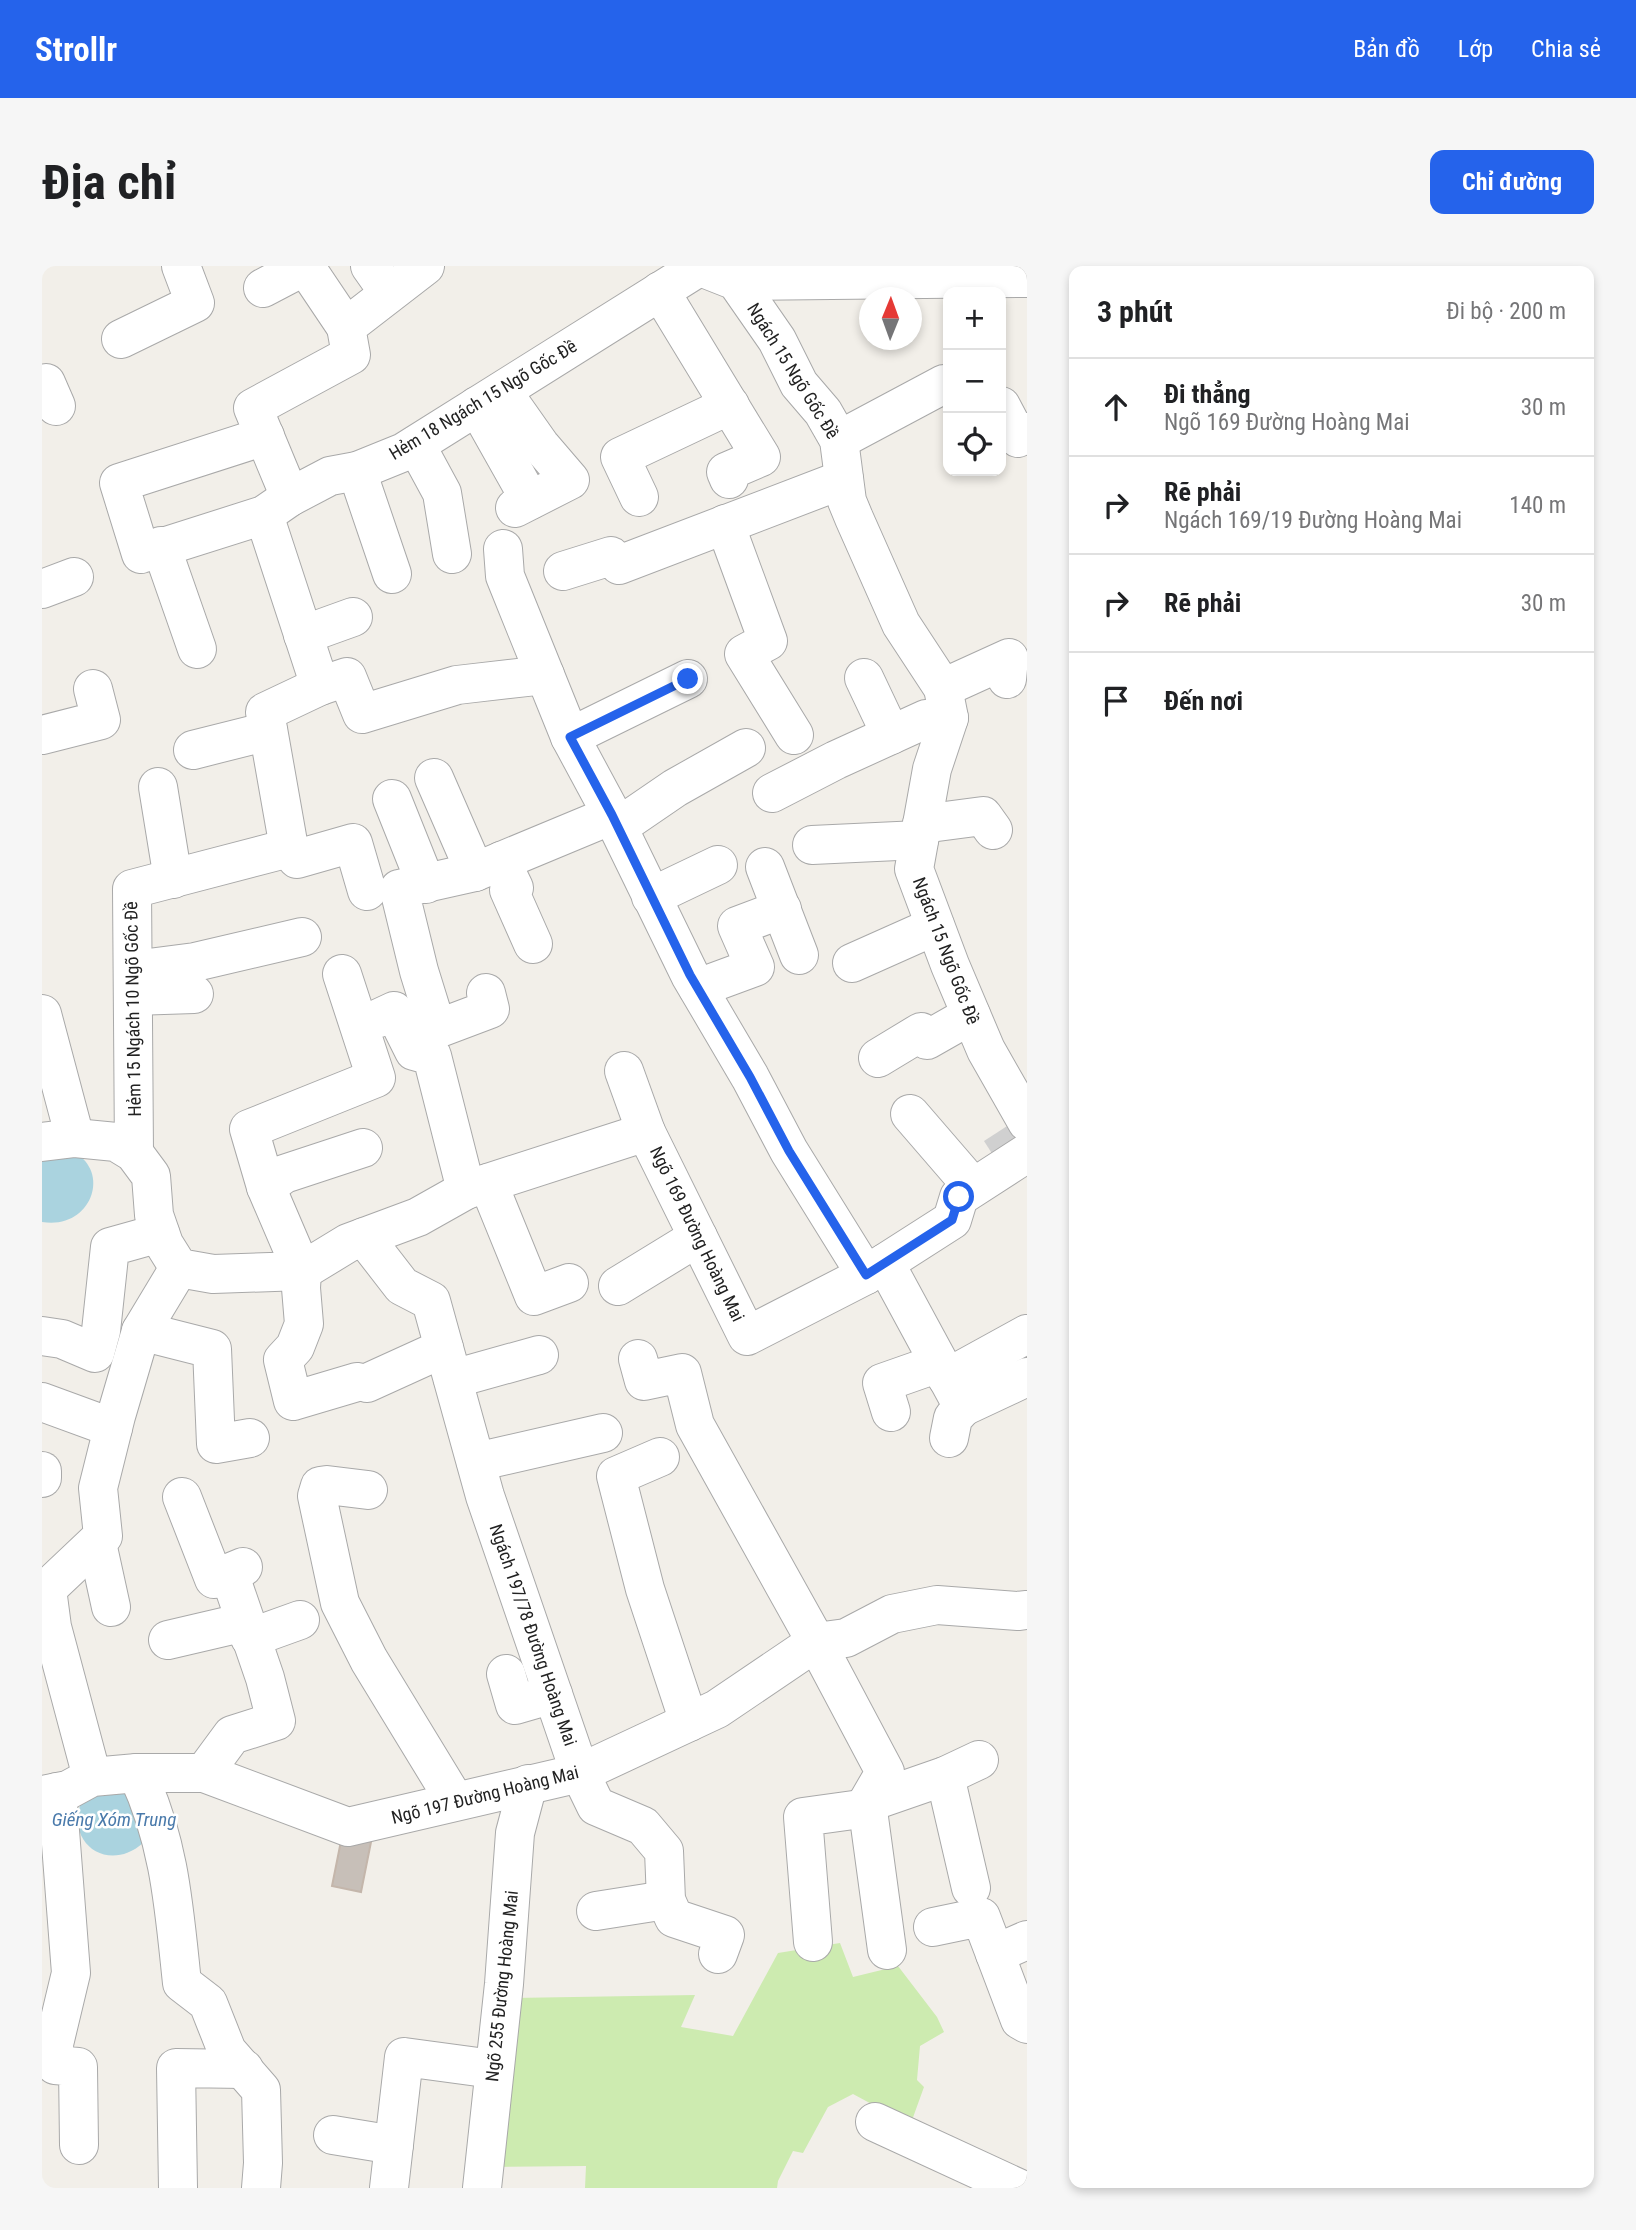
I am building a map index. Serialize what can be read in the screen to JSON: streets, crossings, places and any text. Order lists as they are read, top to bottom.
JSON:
{
  "streets": {
    "street": [
      "Ngách 15 Ngõ Gốc Đề",
      "Hẻm 18 Ngách 15 Ngõ Gốc Đề",
      "Hẻm 15 Ngách 10 Ngõ Gốc Đề",
      "Ngõ 169 Đường Hoàng Mai",
      "Ngách 197/78 Đường Hoàng Mai",
      "Ngõ 197 Đường Hoàng Mai",
      "Ngõ 255 Đường Hoàng Mai"
    ]
  },
  "crossings": [
    ["Ngõ 169 Đường Hoàng Mai", "Ngách 197/78 Đường Hoàng Mai"],
    ["Ngách 197/78 Đường Hoàng Mai", "Ngõ 197 Đường Hoàng Mai"],
    ["Ngõ 197 Đường Hoàng Mai", "Ngõ 255 Đường Hoàng Mai"]
  ],
  "water": ["Giếng Xóm Trung"],
  "north": "top",
  "page": {
    "header": "Strollr",
    "nav": ["Bản đồ", "Lớp", "Chia sẻ"],
    "buttons": "Chỉ đường",
    "title": "Địa chỉ",
    "heading": ["3 phút", "Đi bộ · 200 m"],
    "map_buttons": ["+", "−"],
    "list": [
      ["Đi thẳng", "Ngõ 169 Đường Hoàng Mai", "30 m"],
      ["Rẽ phải", "Ngách 169/19 Đường Hoàng Mai", "140 m"],
      ["Rẽ phải", "30 m"],
      "Đến nơi"
    ]
  }
}
